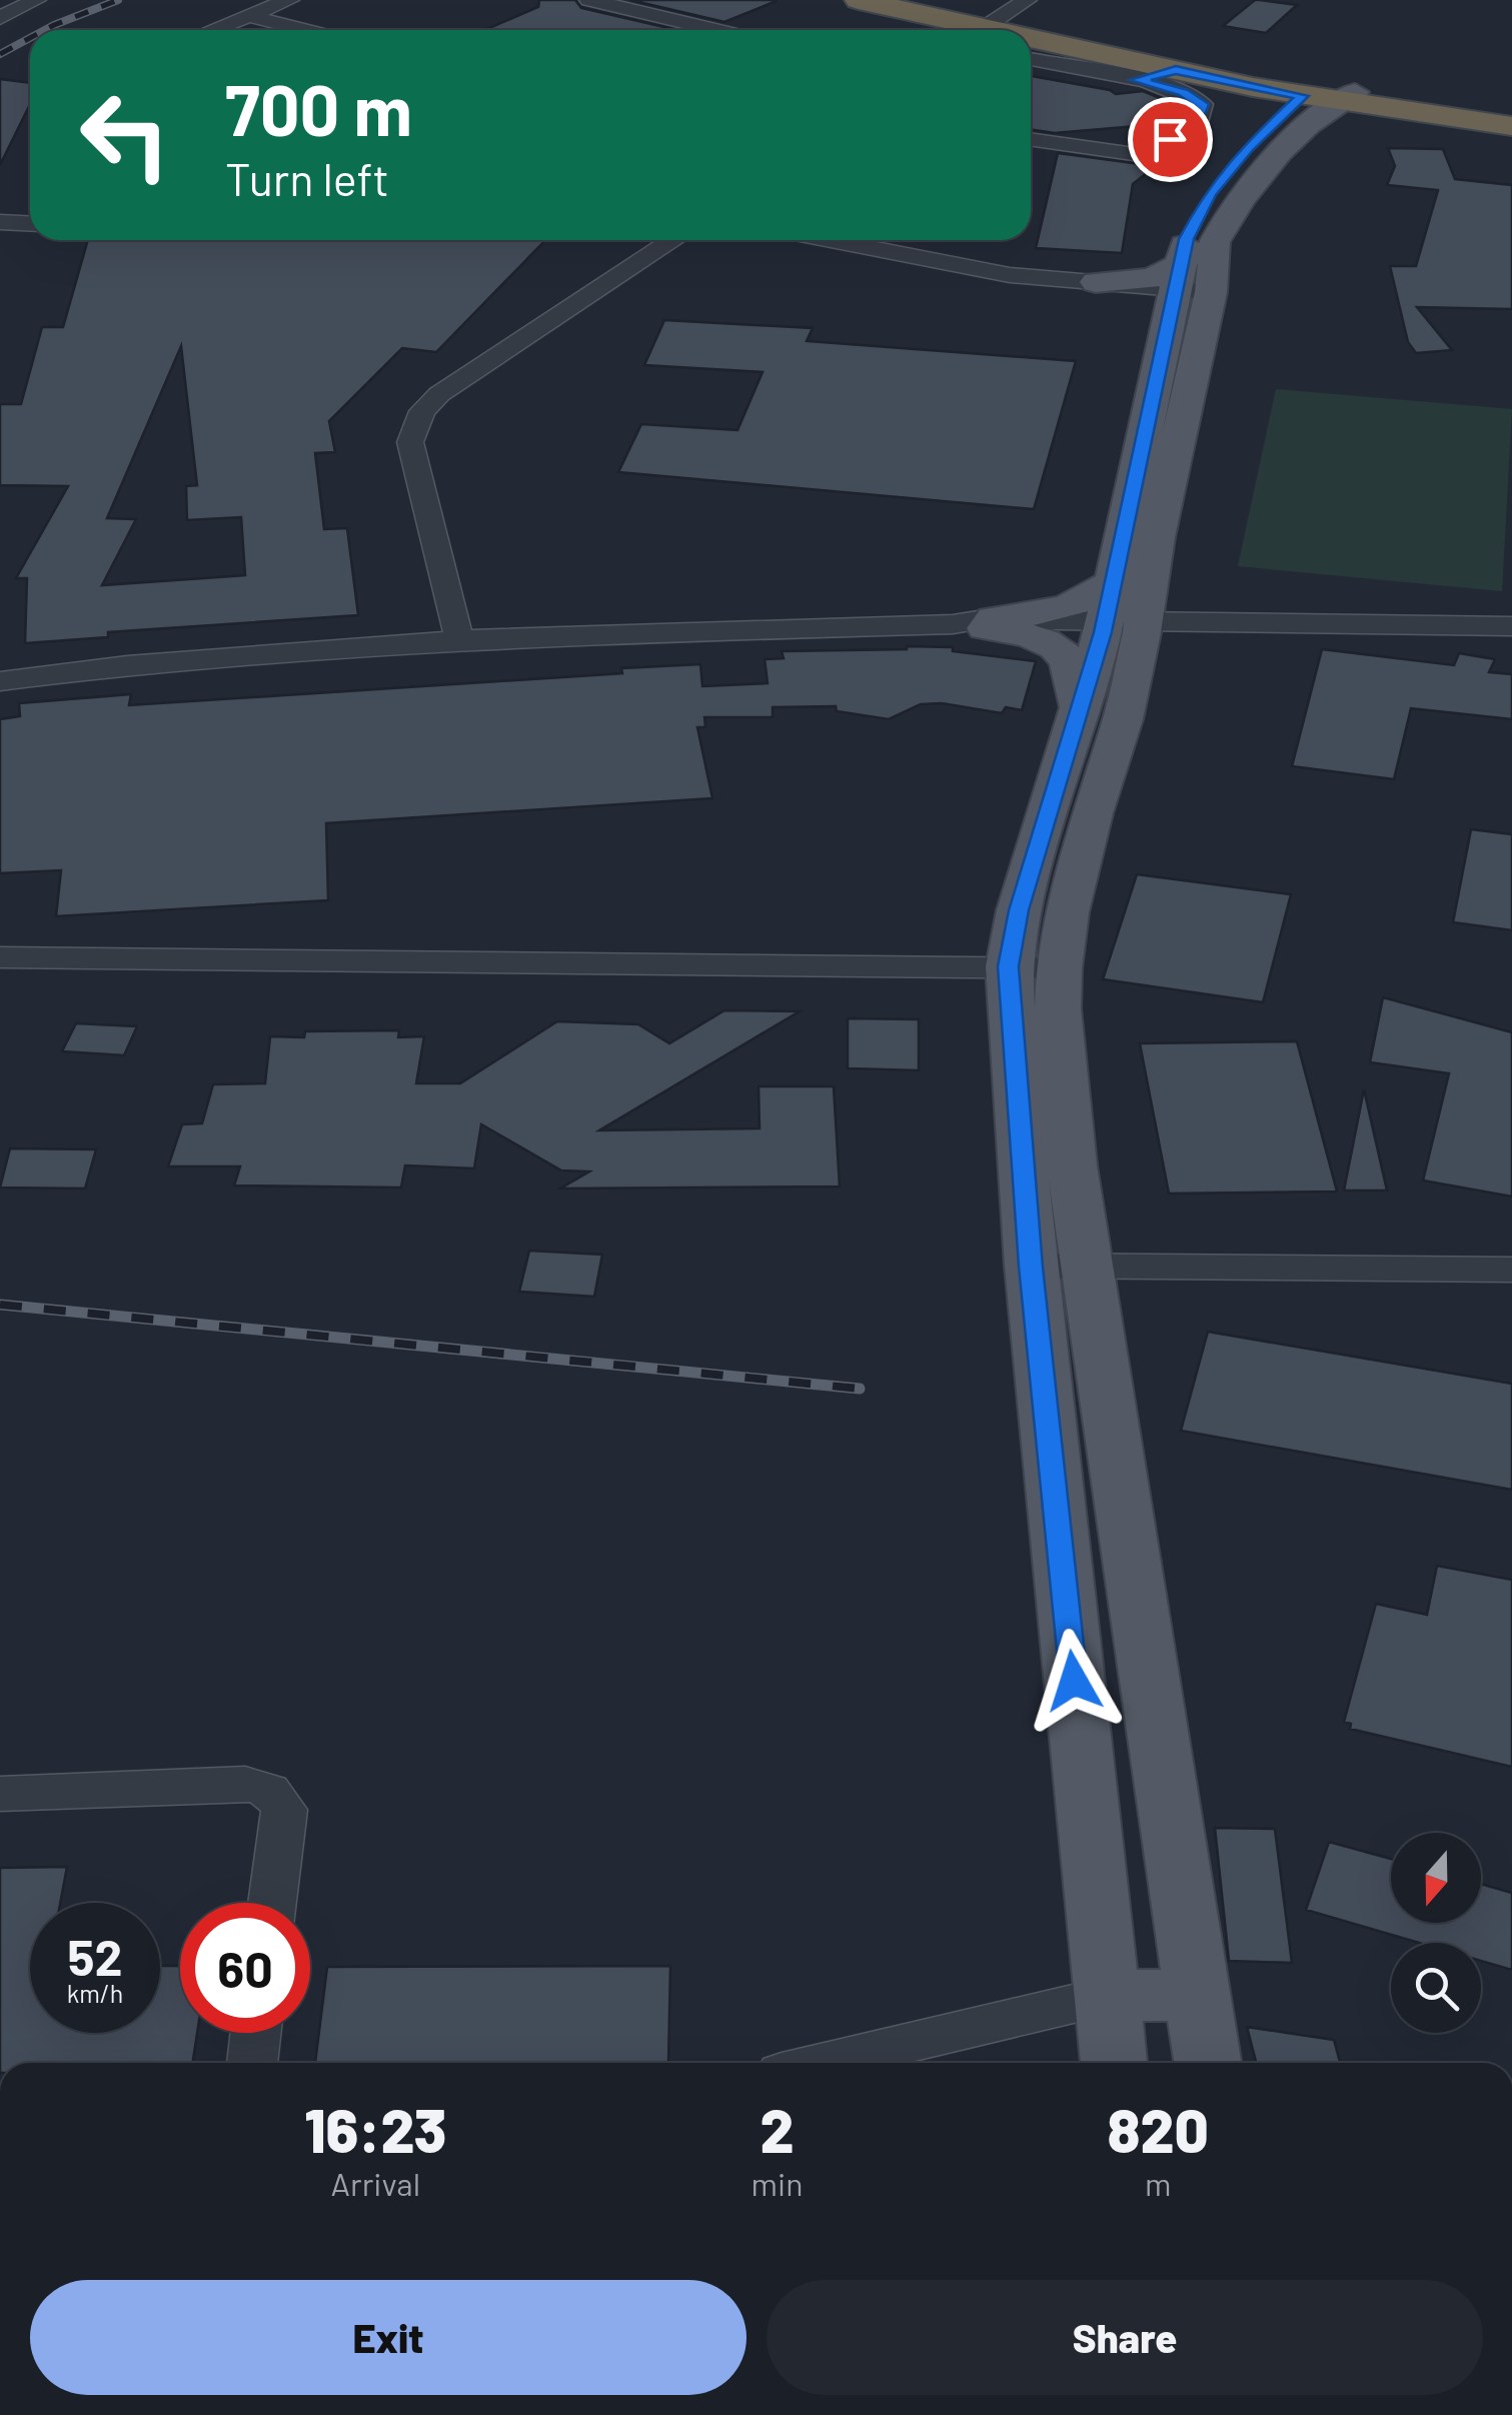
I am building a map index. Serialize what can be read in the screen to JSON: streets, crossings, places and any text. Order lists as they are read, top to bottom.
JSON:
{
  "north": "bottom",
  "page": {
    "turn": ["700 m", "Turn left"],
    "speed": "52 km/h",
    "limit": "60",
    "eta": [
      "16:23",
      "Arrival",
      "2",
      "min",
      "820",
      "m"
    ],
    "buttons": ["Exit", "Share"]
  }
}
